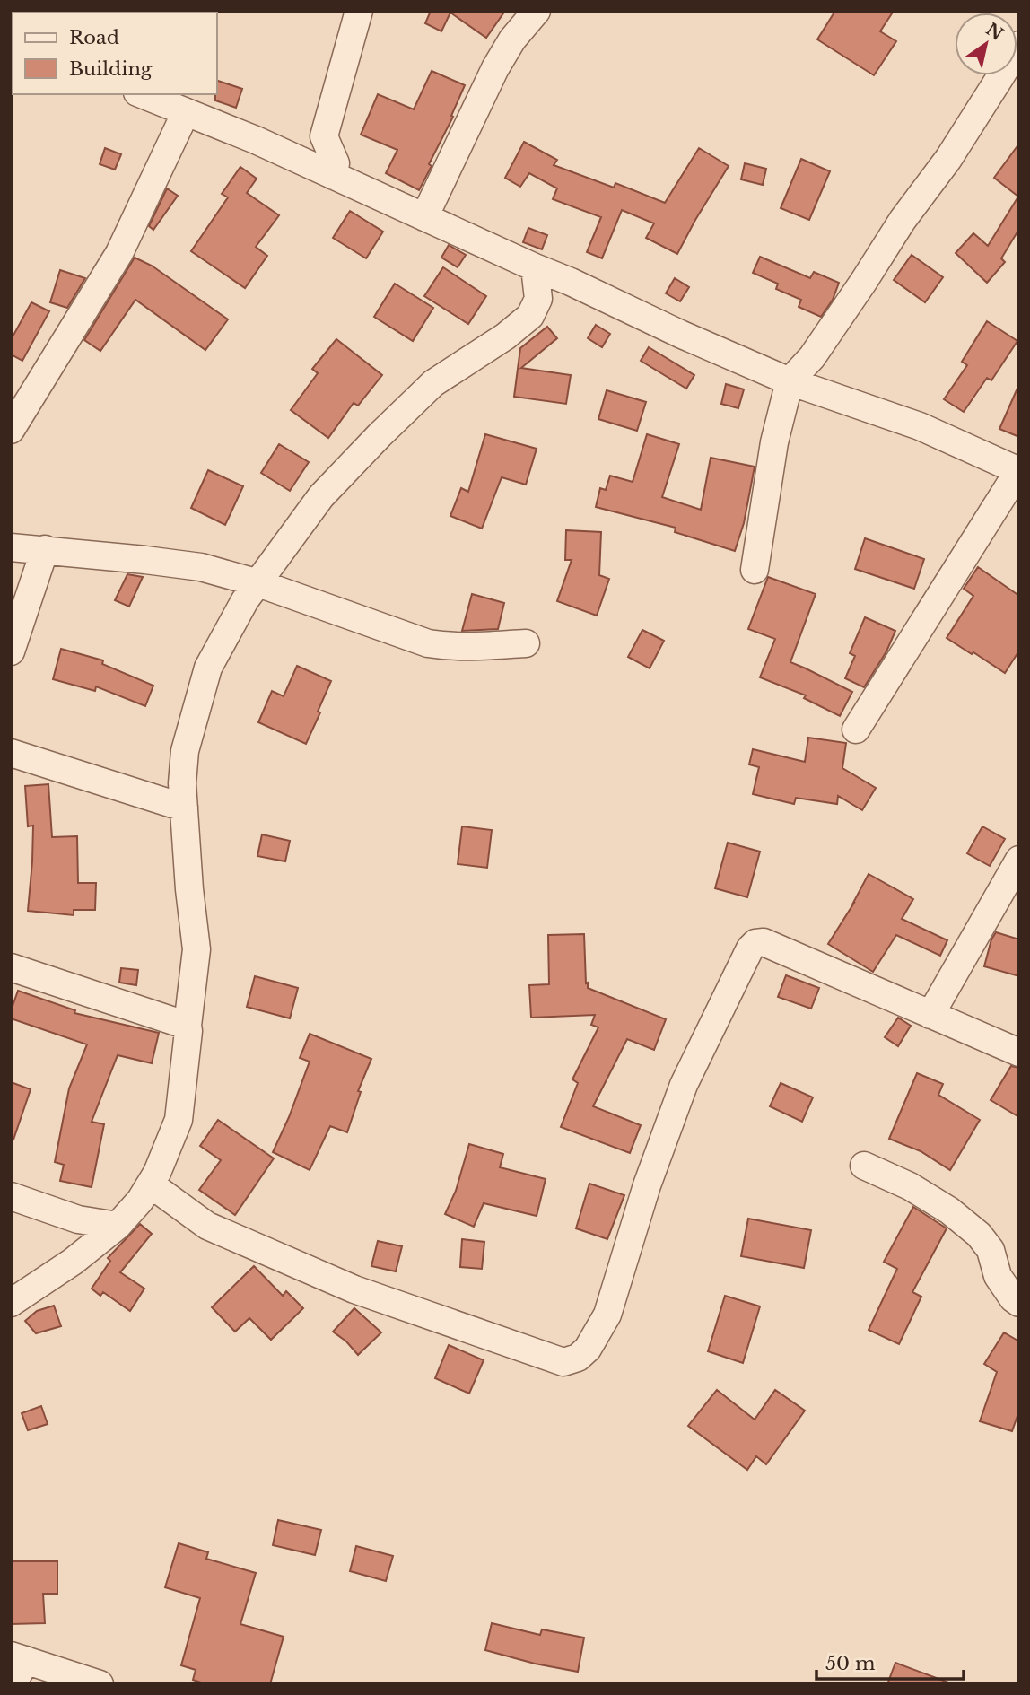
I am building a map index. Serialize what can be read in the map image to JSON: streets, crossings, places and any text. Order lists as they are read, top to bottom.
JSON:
{
  "legend": ["Road", "Building"],
  "scale_bar": "50 m",
  "north": "top right"
}
